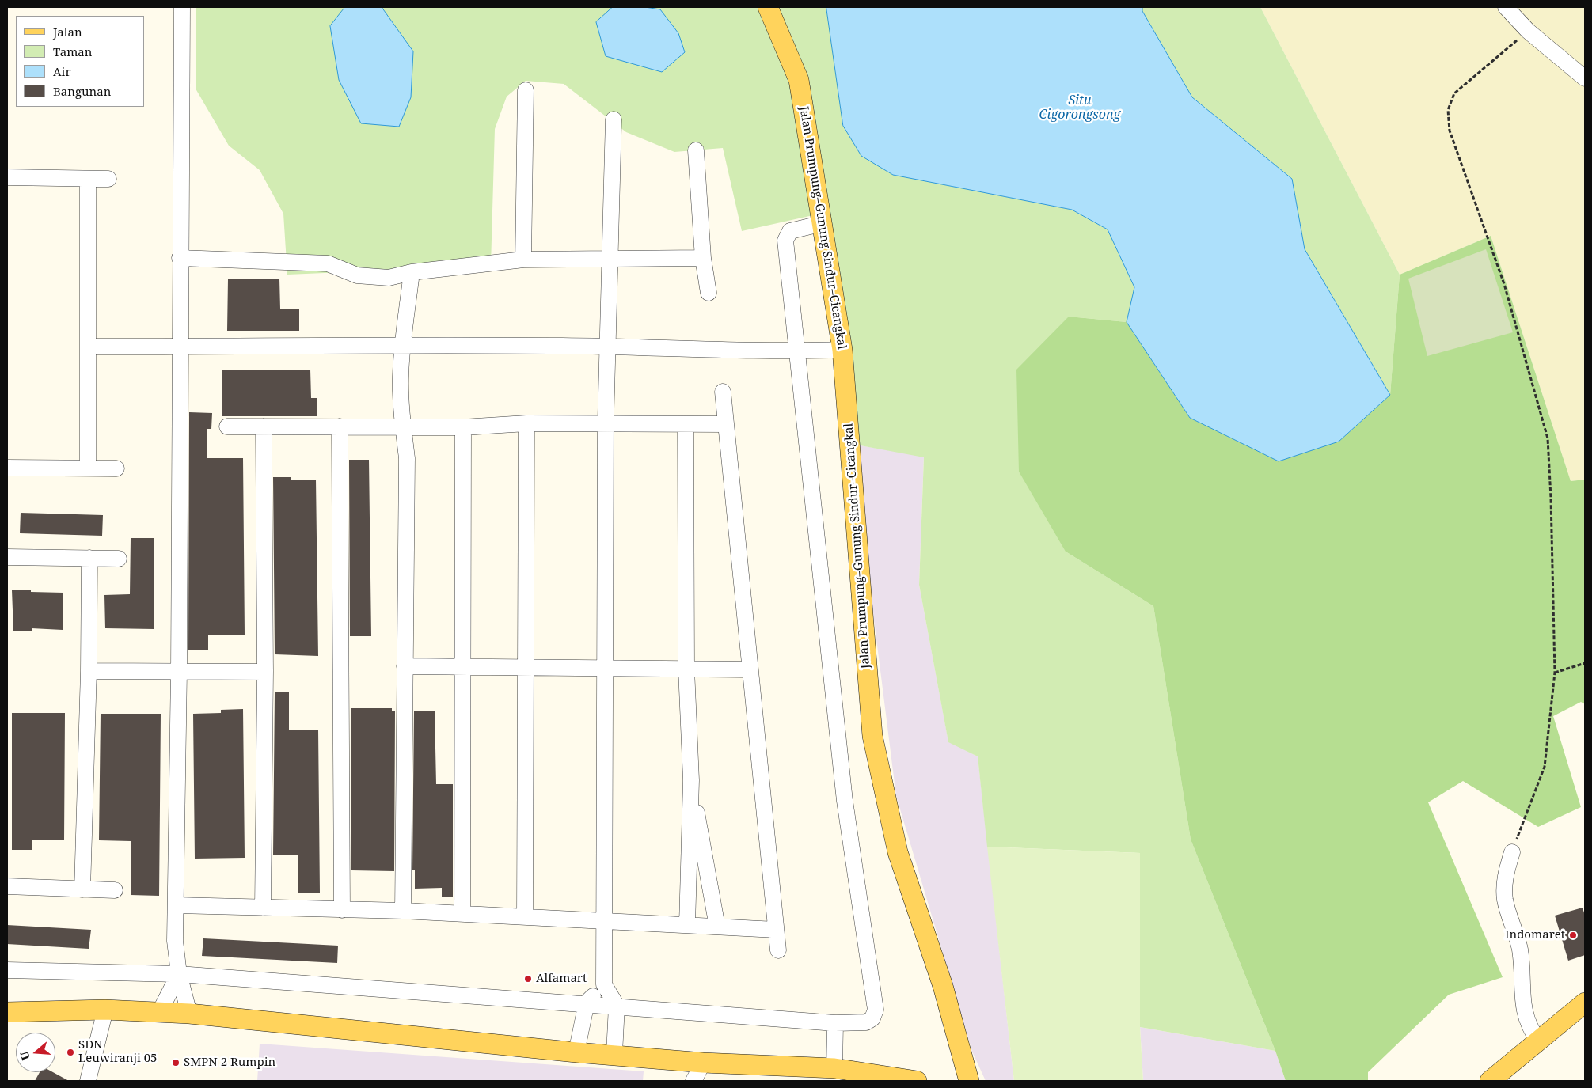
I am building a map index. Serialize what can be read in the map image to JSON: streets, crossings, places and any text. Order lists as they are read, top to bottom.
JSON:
{
  "streets": {
    "main road": ["Jalan Prumpung–Gunung Sindur–Cicangkal"]
  },
  "water": ["Situ Cigorongsong"],
  "places": [
    "Indomaret",
    "Alfamart",
    "SDN Leuwiranji 05",
    "SMPN 2 Rumpin"
  ],
  "legend": [
    "Jalan",
    "Taman",
    "Air",
    "Bangunan"
  ],
  "north": "left"
}
